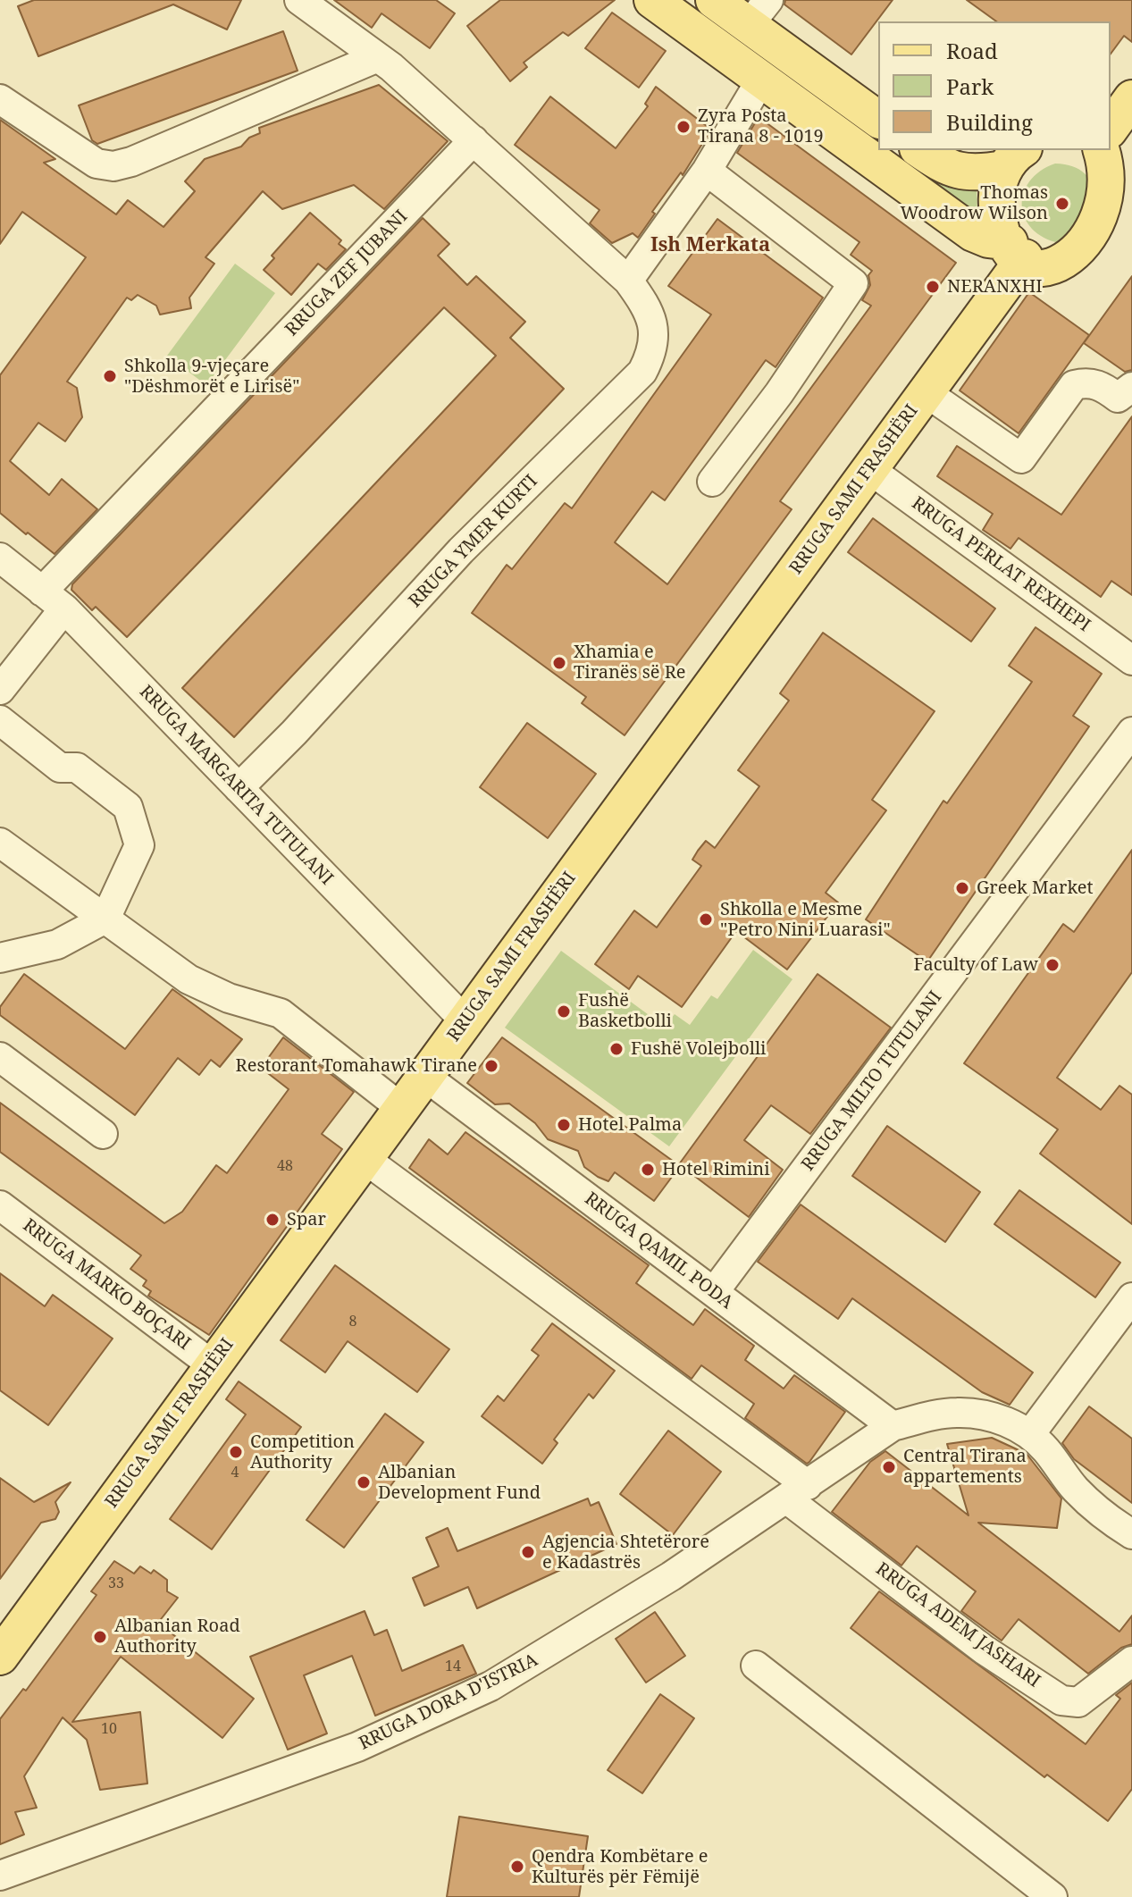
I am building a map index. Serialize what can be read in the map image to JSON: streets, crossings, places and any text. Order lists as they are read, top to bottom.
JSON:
{
  "streets": {
    "main road": ["RRUGA SAMI FRASHËRI"],
    "street": [
      "RRUGA ZEF JUBANI",
      "RRUGA YMER KURTI",
      "RRUGA PERLAT REXHEPI",
      "RRUGA MARGARITA TUTULANI",
      "RRUGA MILTO TUTULANI",
      "RRUGA QAMIL PODA",
      "RRUGA MARKO BOÇARI",
      "RRUGA ADEM JASHARI",
      "RRUGA DORA D'ISTRIA"
    ]
  },
  "crossings": [
    ["RRUGA ZEF JUBANI", "RRUGA YMER KURTI"],
    ["RRUGA ZEF JUBANI", "RRUGA MARGARITA TUTULANI"],
    ["RRUGA SAMI FRASHËRI", "RRUGA PERLAT REXHEPI"],
    ["RRUGA SAMI FRASHËRI", "RRUGA MARGARITA TUTULANI"],
    ["RRUGA SAMI FRASHËRI", "RRUGA QAMIL PODA"],
    ["RRUGA SAMI FRASHËRI", "RRUGA MARKO BOÇARI"],
    ["RRUGA SAMI FRASHËRI", "RRUGA ADEM JASHARI"],
    ["RRUGA YMER KURTI", "RRUGA MARGARITA TUTULANI"],
    ["RRUGA MILTO TUTULANI", "RRUGA QAMIL PODA"],
    ["RRUGA QAMIL PODA", "RRUGA DORA D'ISTRIA"],
    ["RRUGA ADEM JASHARI", "RRUGA DORA D'ISTRIA"]
  ],
  "districts": ["Ish Merkata"],
  "places": [
    "Zyra Posta Tirana 8 - 1019",
    "Thomas Woodrow Wilson",
    "NERANXHI",
    "Shkolla 9-vjeçare \"Dëshmorët e Lirisë\"",
    "Xhamia e Tiranës së Re",
    "Greek Market",
    "Shkolla e Mesme \"Petro Nini Luarasi\"",
    "Faculty of Law",
    "Fushë Basketbolli",
    "Fushë Volejbolli",
    "Restorant Tomahawk Tirane",
    "Hotel Palma",
    "Hotel Rimini",
    "Spar",
    "Competition Authority",
    "Central Tirana appartements",
    "Albanian Development Fund",
    "Agjencia Shtetërore e Kadastrës",
    "Albanian Road Authority",
    "Qendra Kombëtare e Kulturës për Fëmijë"
  ],
  "house_numbers": [
    "48",
    "8",
    "4",
    "33",
    "14",
    "10"
  ],
  "legend": ["Road", "Park", "Building"]
}
